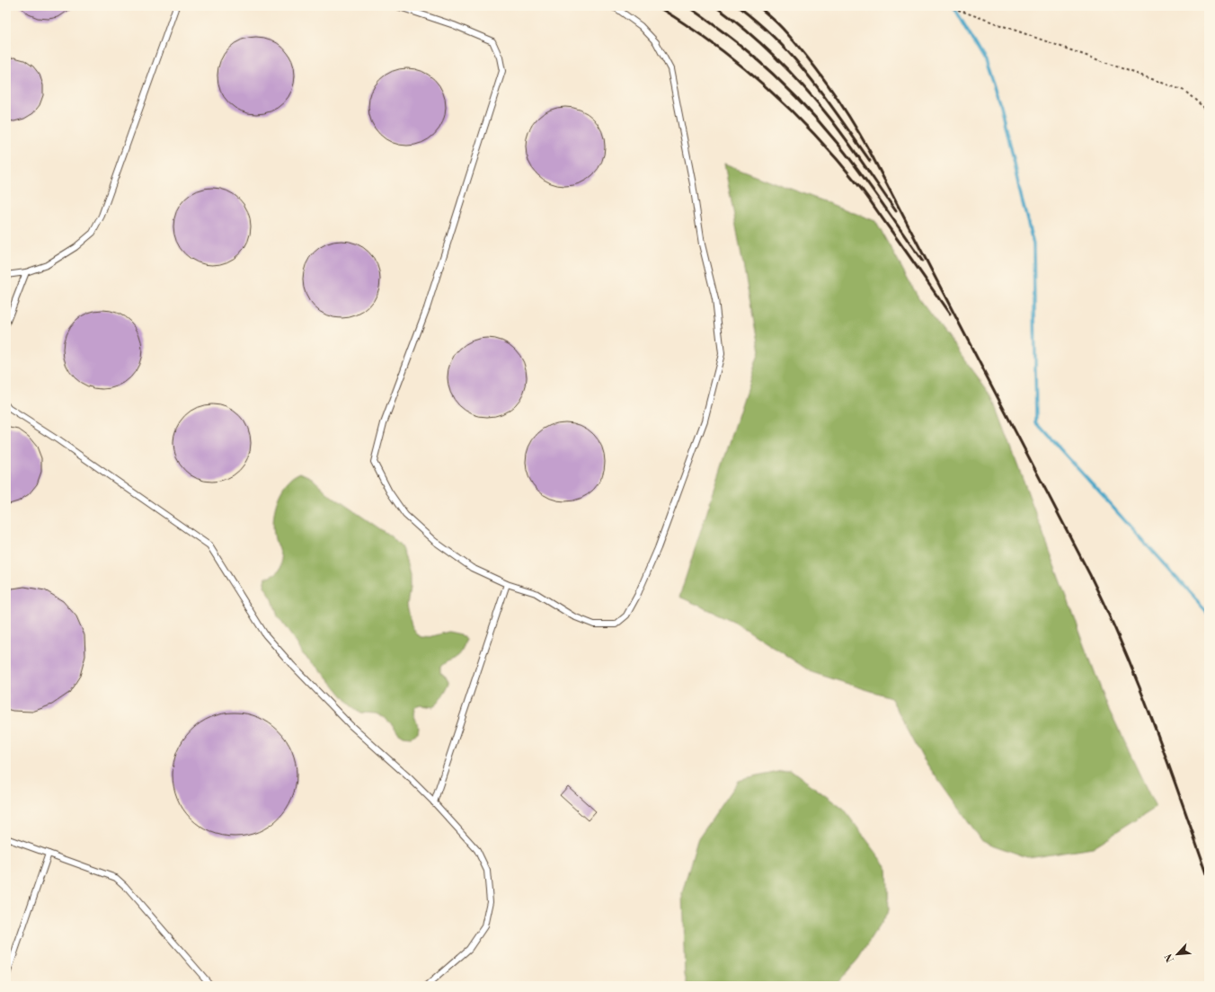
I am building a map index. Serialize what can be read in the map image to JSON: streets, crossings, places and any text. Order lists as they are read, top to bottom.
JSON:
{
  "north": "bottom left"
}
